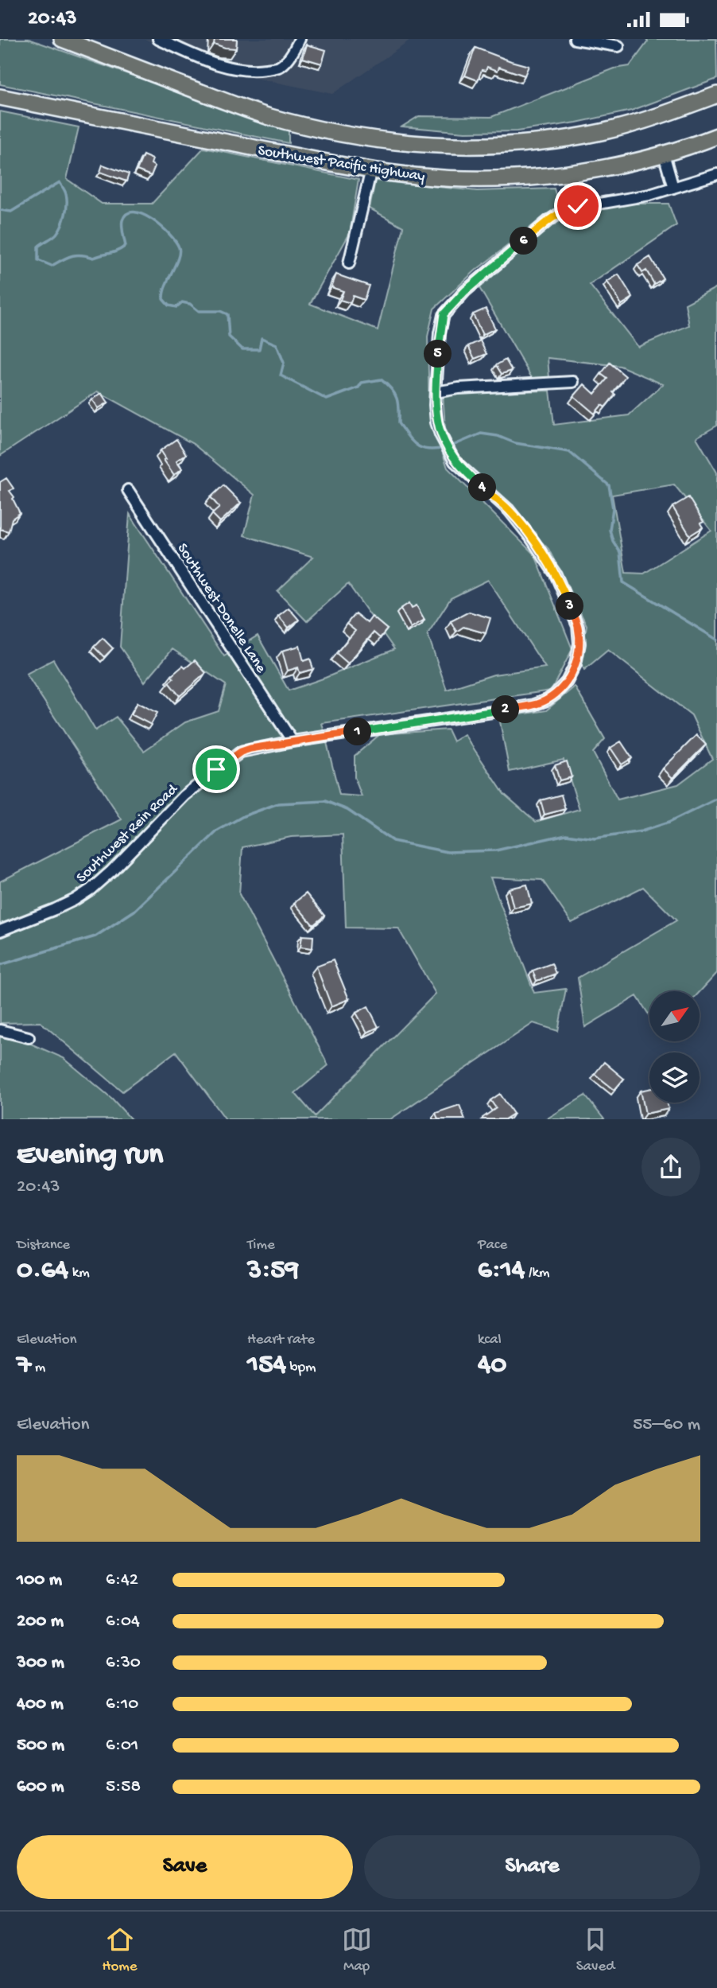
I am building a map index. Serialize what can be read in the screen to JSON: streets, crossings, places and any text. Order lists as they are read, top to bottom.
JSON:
{
  "streets": {
    "highway": ["Southwest Pacific Highway"],
    "street": ["Southwest Donelle Lane", "Southwest Rein Road"]
  },
  "crossings": [
    ["Southwest Donelle Lane", "Southwest Rein Road"]
  ],
  "north": "top right",
  "page": {
    "status": "20:43",
    "pins": [
      "6",
      "5",
      "4",
      "3",
      "2",
      "1"
    ],
    "heading": ["Evening run", "20:43"],
    "stats": [
      ["Distance", "0.64 km"],
      ["Time", "3:59"],
      ["Pace", "6:14 /km"],
      ["Elevation", "7 m"],
      ["Heart rate", "154 bpm"],
      ["kcal", "40"]
    ],
    "chart": ["Elevation", "55–60 m"],
    "list": [
      {
        "name": "100 m",
        "note": "6:42"
      },
      {
        "name": "200 m",
        "note": "6:04"
      },
      {
        "name": "300 m",
        "note": "6:30"
      },
      {
        "name": "400 m",
        "note": "6:10"
      },
      {
        "name": "500 m",
        "note": "6:01"
      },
      {
        "name": "600 m",
        "note": "5:58"
      }
    ],
    "buttons": ["Save", "Share"],
    "tabs": ["Home", "Map", "Saved"]
  }
}
